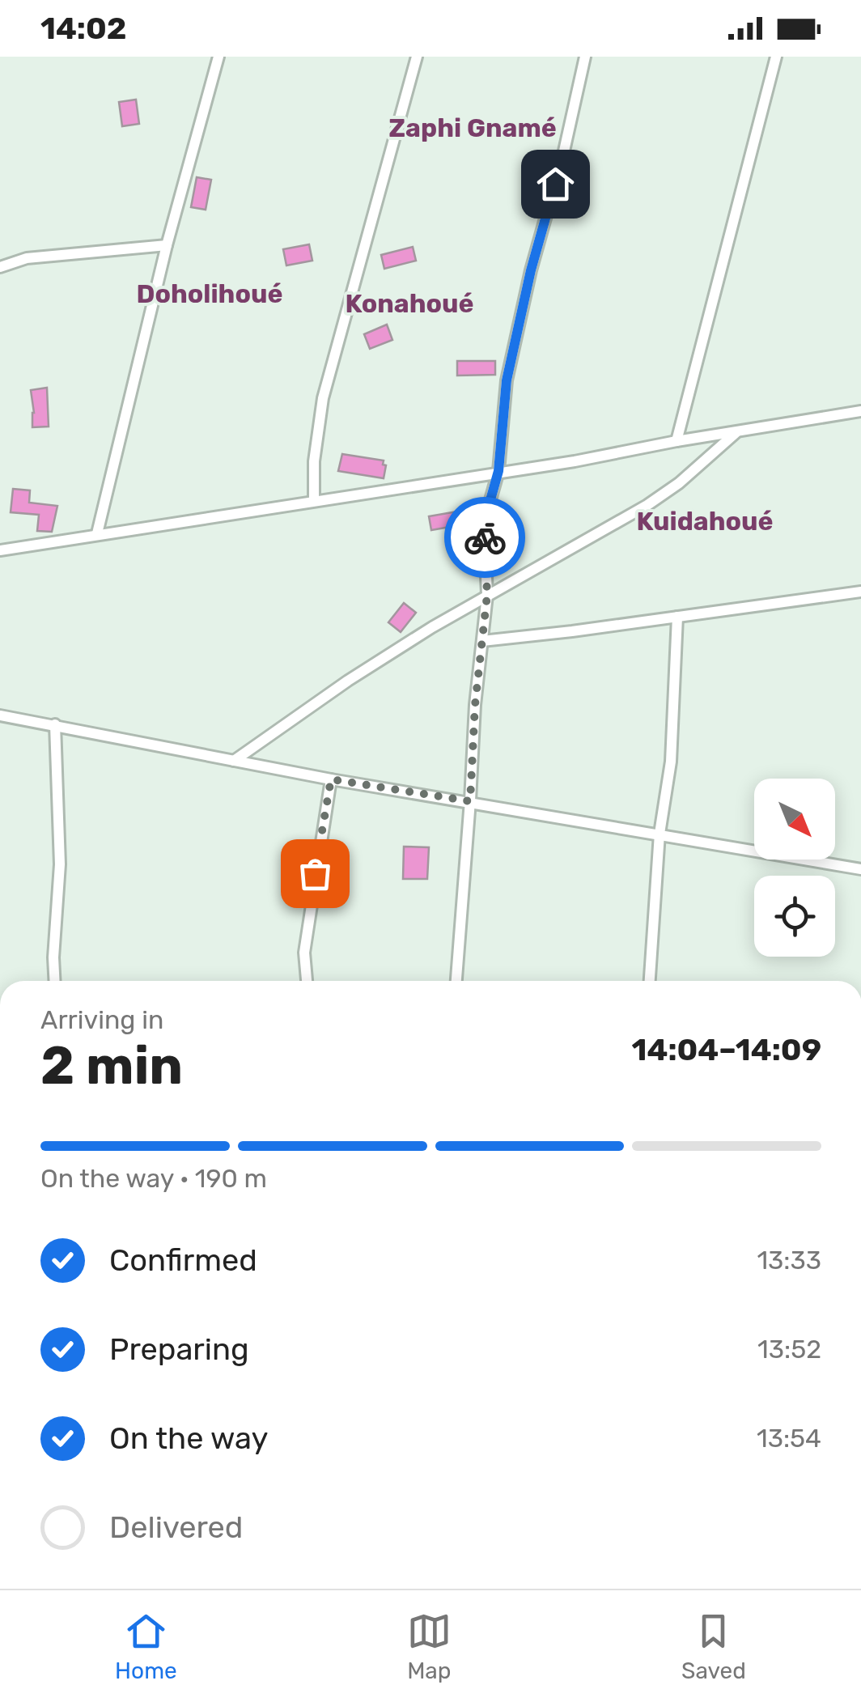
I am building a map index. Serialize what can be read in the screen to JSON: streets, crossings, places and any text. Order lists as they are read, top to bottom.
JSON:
{
  "districts": [
    "Zaphi Gnamé",
    "Doholihoué",
    "Konahoué",
    "Kuidahoué"
  ],
  "north": "bottom right",
  "page": {
    "status": "14:02",
    "heading": ["2 min", "Arriving in", "14:04–14:09"],
    "bar": "On the way · 190 m",
    "list": [
      ["Confirmed", "13:33"],
      ["Preparing", "13:52"],
      ["On the way", "13:54"],
      "Delivered"
    ],
    "tabs": ["Home", "Map", "Saved"]
  }
}
